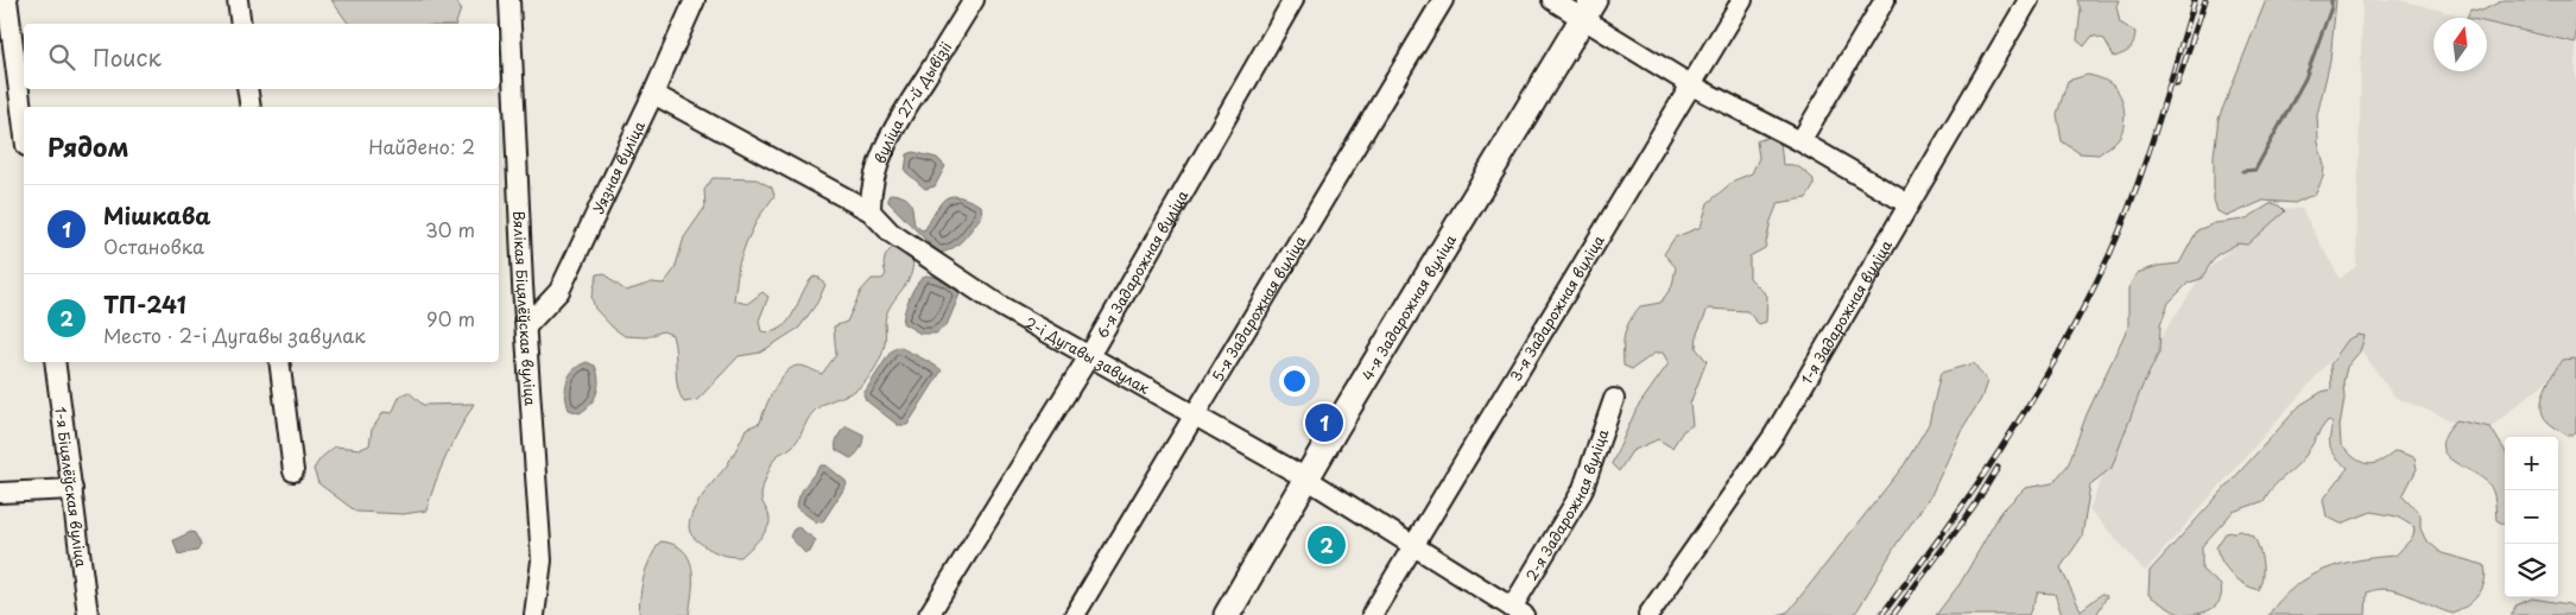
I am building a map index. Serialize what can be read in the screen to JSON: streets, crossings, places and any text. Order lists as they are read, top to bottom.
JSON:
{
  "streets": {
    "main road": ["4-я Задарожная вуліца"],
    "street": [
      "вуліца 27-й Дывізіі",
      "Уязная вуліца",
      "6-я Задарожная вуліца",
      "Вялікая Біцялёўская вуліца",
      "5-я Задарожная вуліца",
      "3-я Задарожная вуліца",
      "1-я Задарожная вуліца",
      "2-і Дугавы завулак",
      "1-я Біцялёўская вуліца",
      "2-я Задарожная вуліца"
    ]
  },
  "crossings": [
    ["вуліца 27-й Дывізіі", "2-і Дугавы завулак"],
    ["Уязная вуліца", "Вялікая Біцялёўская вуліца"],
    ["Уязная вуліца", "2-і Дугавы завулак"],
    ["6-я Задарожная вуліца", "2-і Дугавы завулак"],
    ["4-я Задарожная вуліца", "2-і Дугавы завулак"],
    ["5-я Задарожная вуліца", "2-і Дугавы завулак"],
    ["3-я Задарожная вуліца", "2-і Дугавы завулак"],
    ["2-і Дугавы завулак", "2-я Задарожная вуліца"]
  ],
  "north": "top",
  "page": {
    "search": "Поиск",
    "heading": ["Рядом", "Найдено: 2"],
    "list": [
      {
        "mark": "1",
        "name": "Мішкава",
        "note": "Остановка",
        "value": "30 m"
      },
      {
        "mark": "2",
        "name": "ТП-241",
        "note": "Место · 2-і Дугавы завулак",
        "value": "90 m"
      }
    ],
    "pins": ["1", "2"],
    "map_buttons": ["+", "−"]
  }
}
